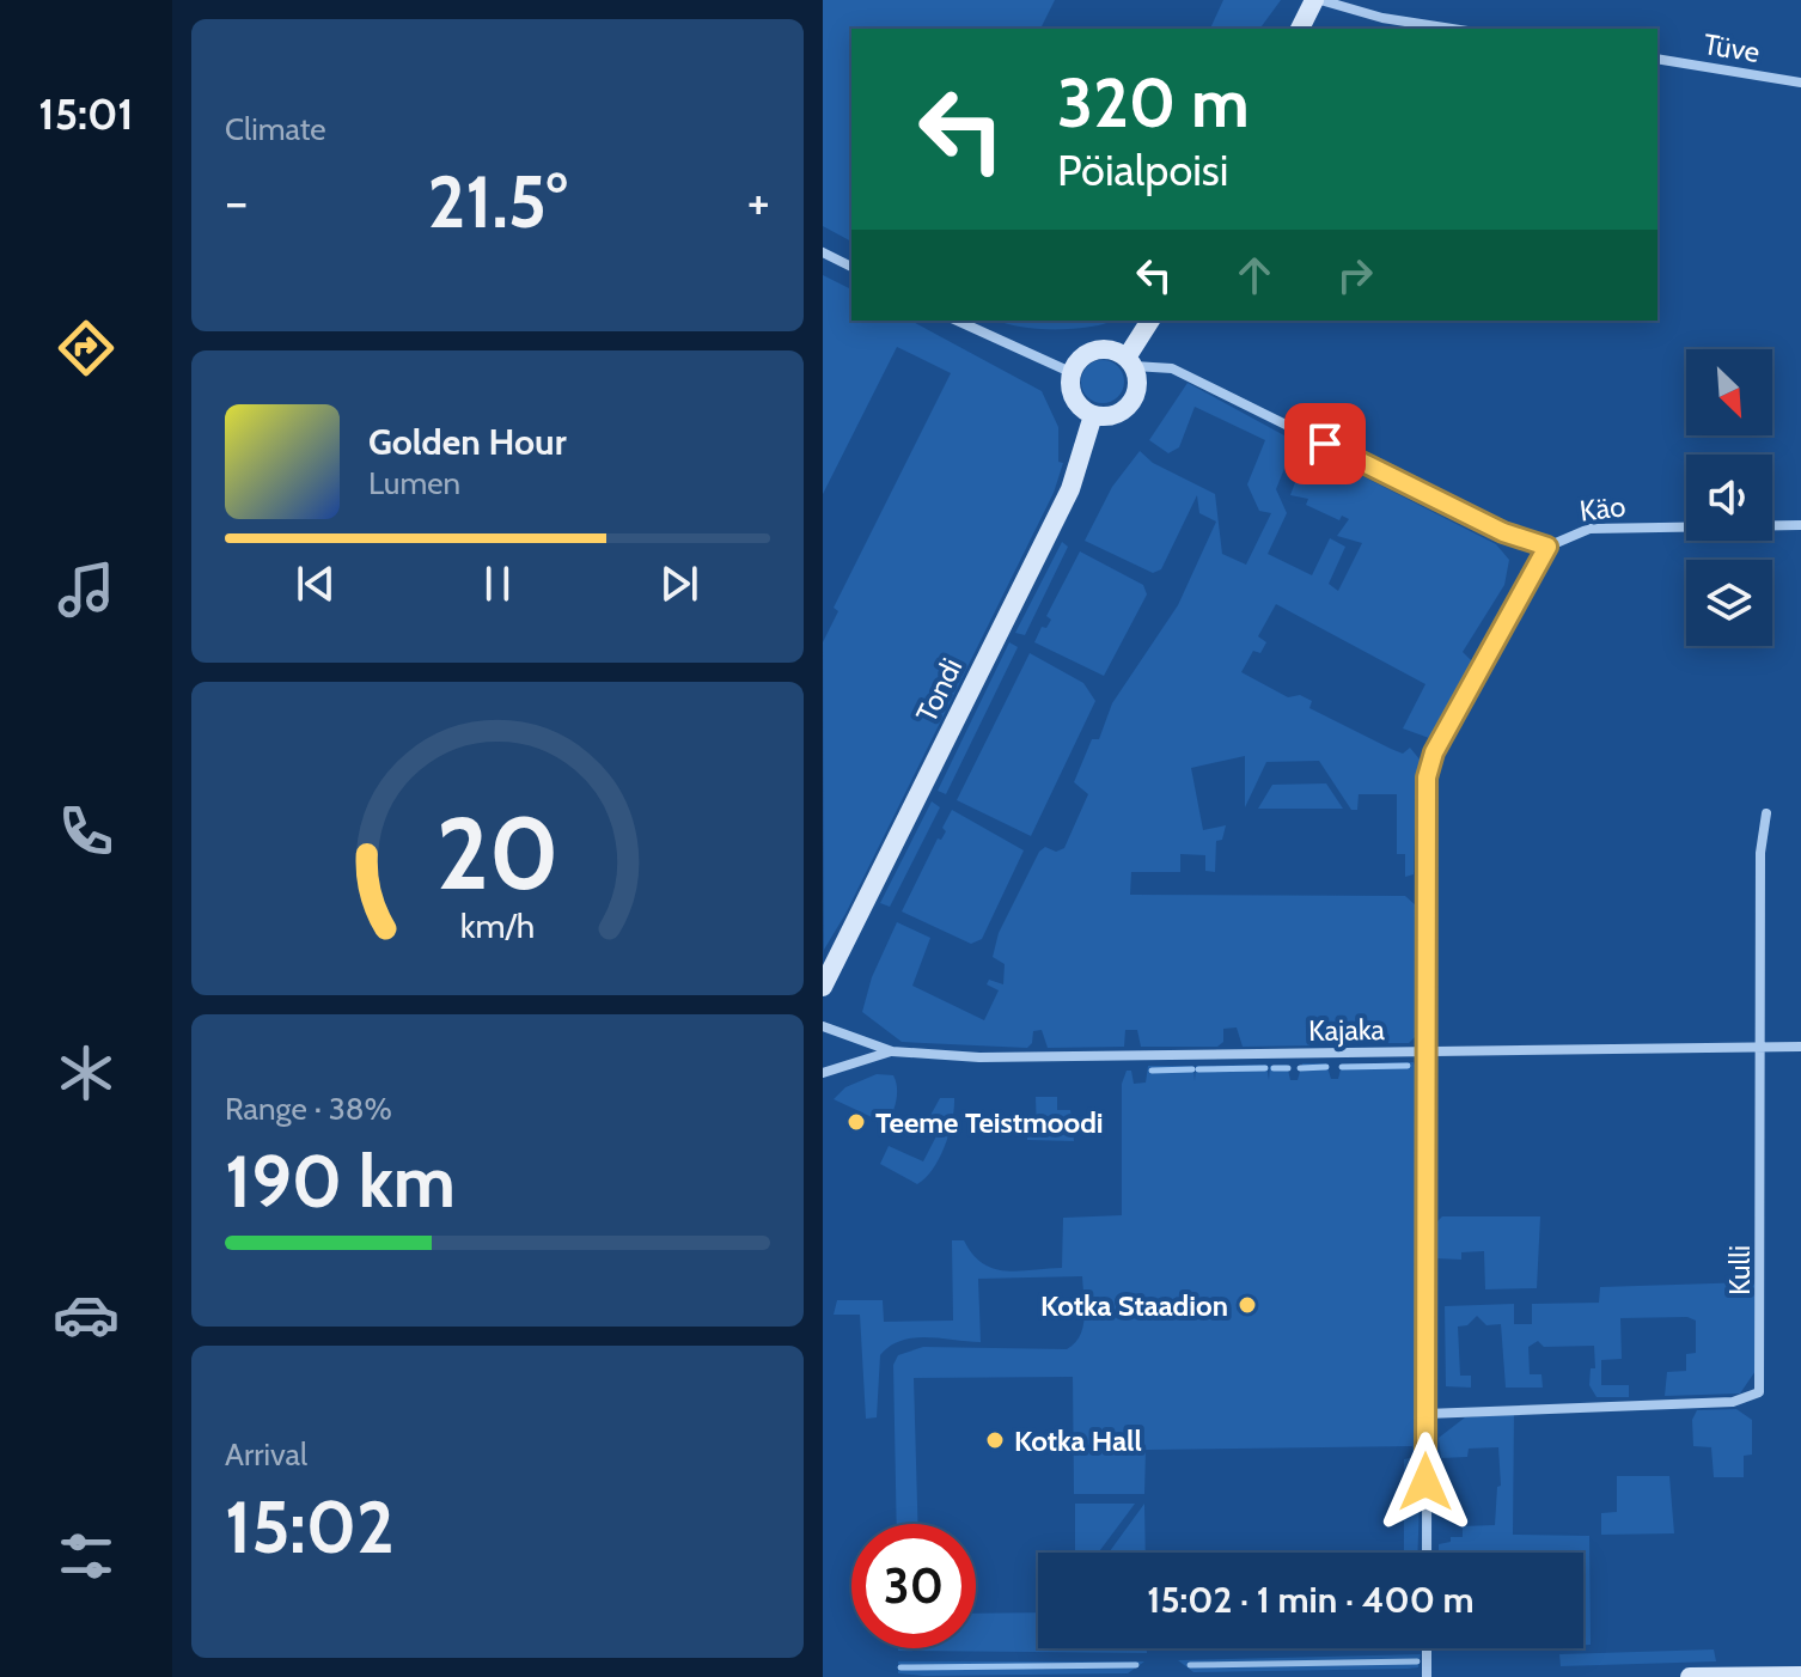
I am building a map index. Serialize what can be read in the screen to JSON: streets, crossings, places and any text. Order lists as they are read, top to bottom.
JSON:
{
  "streets": {
    "street": [
      "Tüve",
      "Käo",
      "Tondi",
      "Kajaka",
      "Kulli"
    ]
  },
  "crossings": [
    ["Käo", "Kajaka"],
    ["Käo", "Kulli"],
    ["Kajaka", "Kulli"]
  ],
  "places": ["Teeme Teistmoodi", "Kotka Staadion", "Kotka Hall"],
  "north": "bottom right",
  "page": {
    "tabs": "15:01",
    "tile": [
      "Climate",
      ["Range · 38%", "190 km"],
      ["Arrival", "15:02"]
    ],
    "turn": ["320 m", "Pöialpoisi"],
    "heat": ["−", "21.5°", "+"],
    "song": ["Golden Hour", "Lumen"],
    "limit": "30",
    "trip": "15:02 · 1 min · 400 m",
    "gauge": ["20", "km/h"]
  }
}
